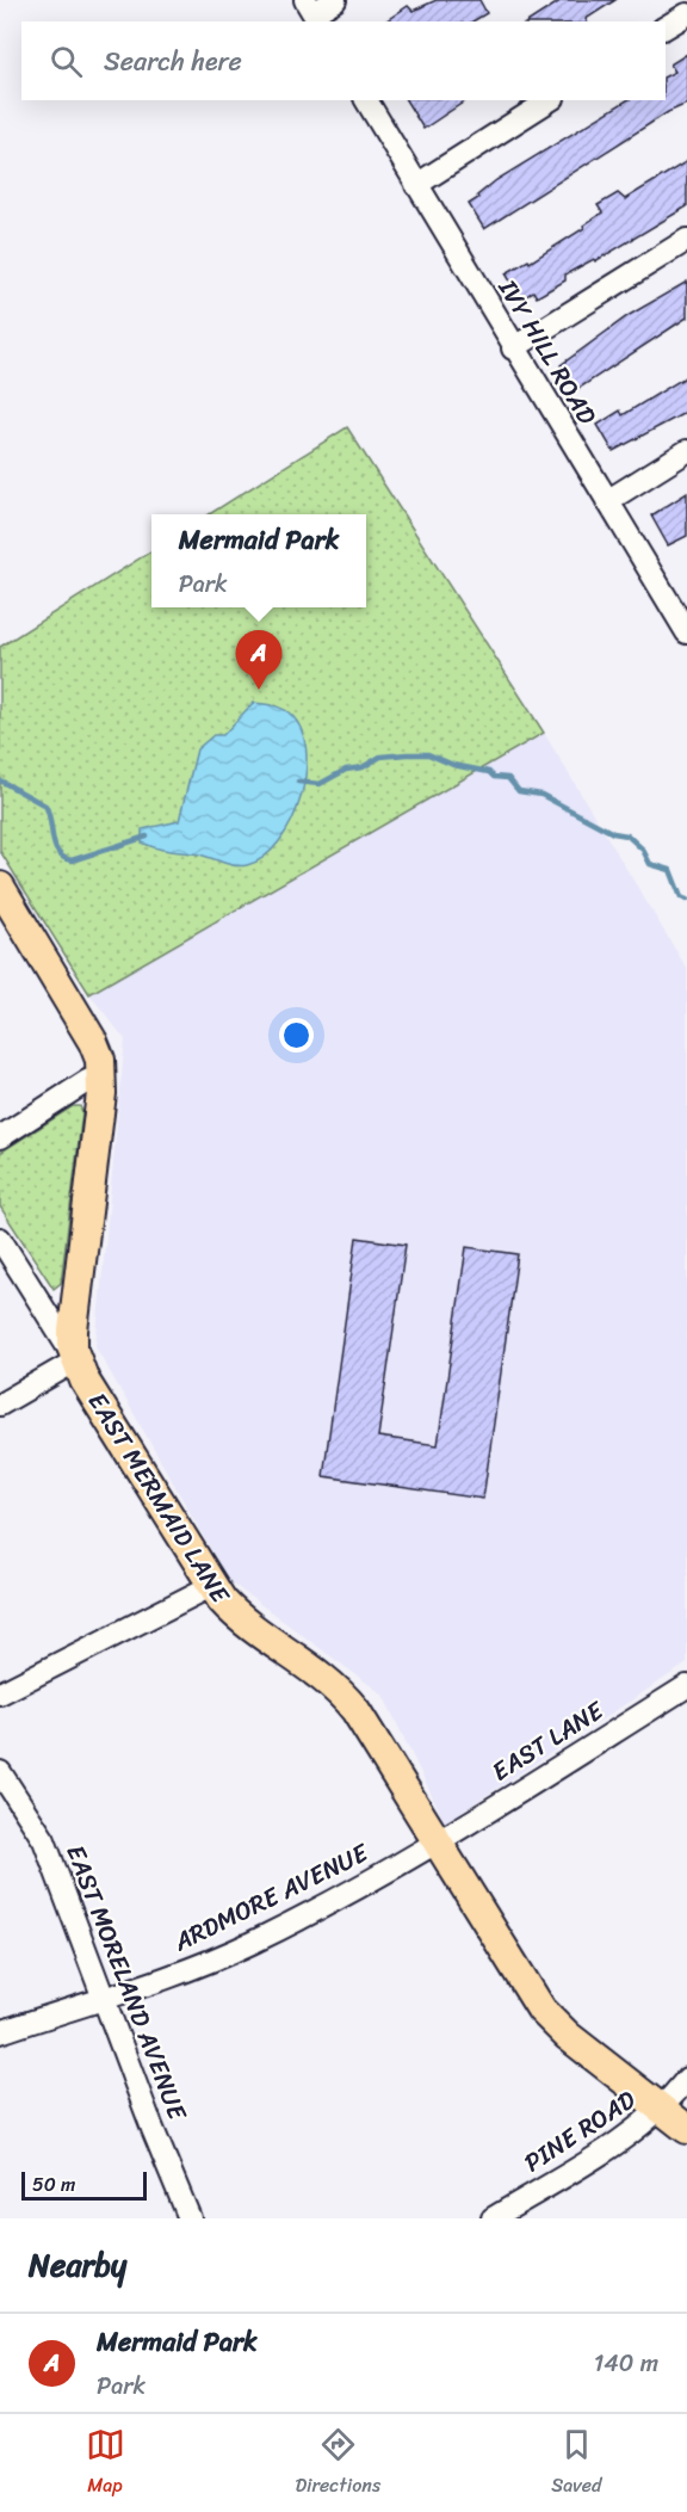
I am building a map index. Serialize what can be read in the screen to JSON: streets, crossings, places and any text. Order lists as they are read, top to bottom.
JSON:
{
  "streets": {
    "main road": ["EAST MERMAID LANE"],
    "street": [
      "IVY HILL ROAD",
      "EAST LANE",
      "ARDMORE AVENUE",
      "EAST MORELAND AVENUE",
      "PINE ROAD"
    ]
  },
  "crossings": [
    ["EAST MERMAID LANE", "EAST LANE"],
    ["EAST MERMAID LANE", "ARDMORE AVENUE"],
    ["EAST MERMAID LANE", "PINE ROAD"],
    ["EAST LANE", "ARDMORE AVENUE"],
    ["ARDMORE AVENUE", "EAST MORELAND AVENUE"]
  ],
  "scale_bar": "50 m",
  "page": {
    "search": "Search here",
    "popup": ["Mermaid Park", "Park"],
    "pins": "A",
    "scale": "50 m",
    "heading": "Nearby",
    "list": [
      {
        "mark": "A",
        "name": "Mermaid Park",
        "note": "Park",
        "value": "140 m"
      }
    ],
    "nav": ["Map", "Directions", "Saved"]
  }
}
